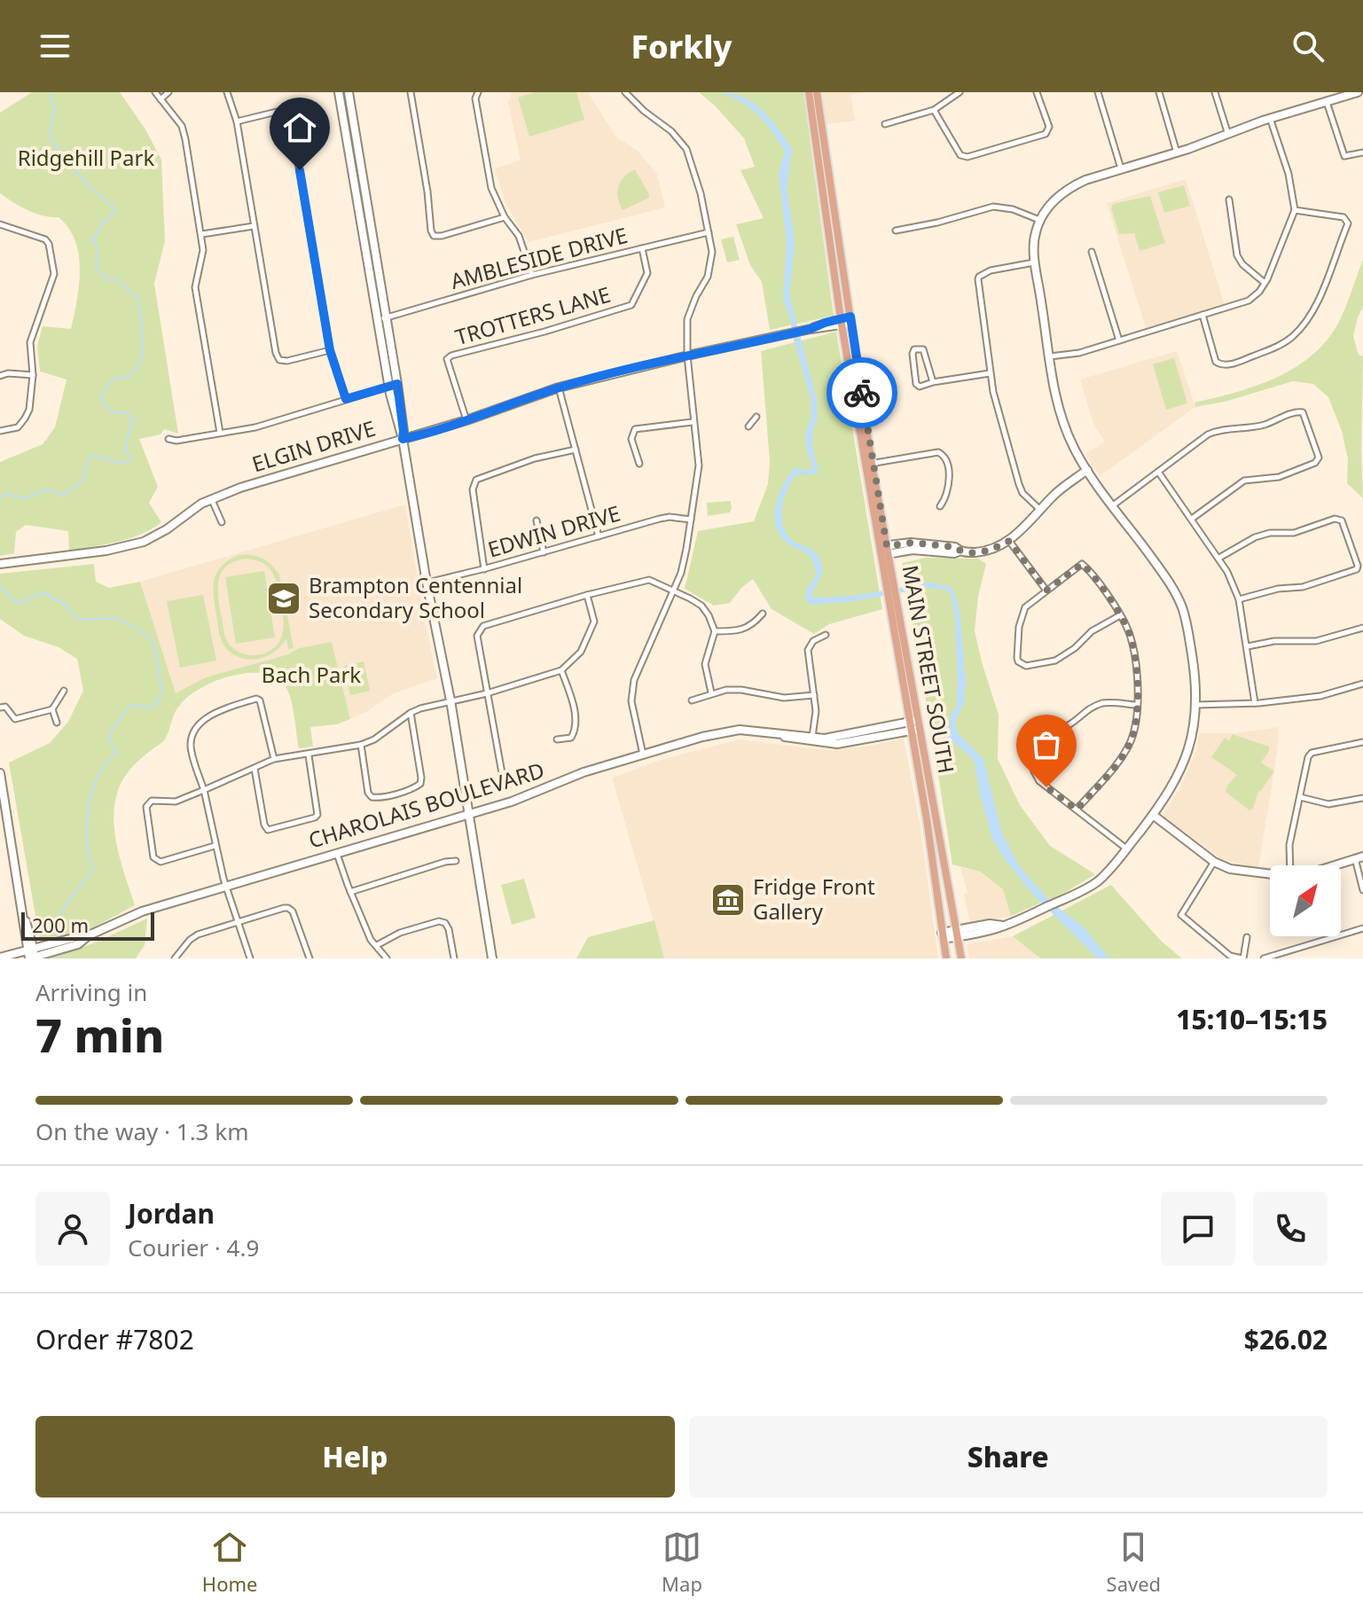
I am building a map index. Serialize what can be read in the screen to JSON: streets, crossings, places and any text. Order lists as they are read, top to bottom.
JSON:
{
  "streets": {
    "main road": ["MAIN STREET SOUTH"],
    "street": [
      "AMBLESIDE DRIVE",
      "TROTTERS LANE",
      "ELGIN DRIVE",
      "EDWIN DRIVE",
      "CHAROLAIS BOULEVARD"
    ]
  },
  "crossings": [
    ["AMBLESIDE DRIVE", "TROTTERS LANE"],
    ["TROTTERS LANE", "ELGIN DRIVE"],
    ["ELGIN DRIVE", "MAIN STREET SOUTH"],
    ["MAIN STREET SOUTH", "CHAROLAIS BOULEVARD"]
  ],
  "parks": ["Ridgehill Park", "Bach Park"],
  "places": {
    "school or university": ["Brampton Centennial Secondary School"],
    "museum": ["Fridge Front Gallery"]
  },
  "scale_bar": "200 m",
  "north": "top right",
  "page": {
    "header": "Forkly",
    "scale": "200 m",
    "heading": ["7 min", "Arriving in", "15:10–15:15"],
    "panel": [
      "Jordan",
      "Courier · 4.9",
      "Order #7802",
      "$26.02"
    ],
    "bar": "On the way · 1.3 km",
    "buttons": ["Help", "Share"],
    "tabs": ["Home", "Map", "Saved"]
  }
}
